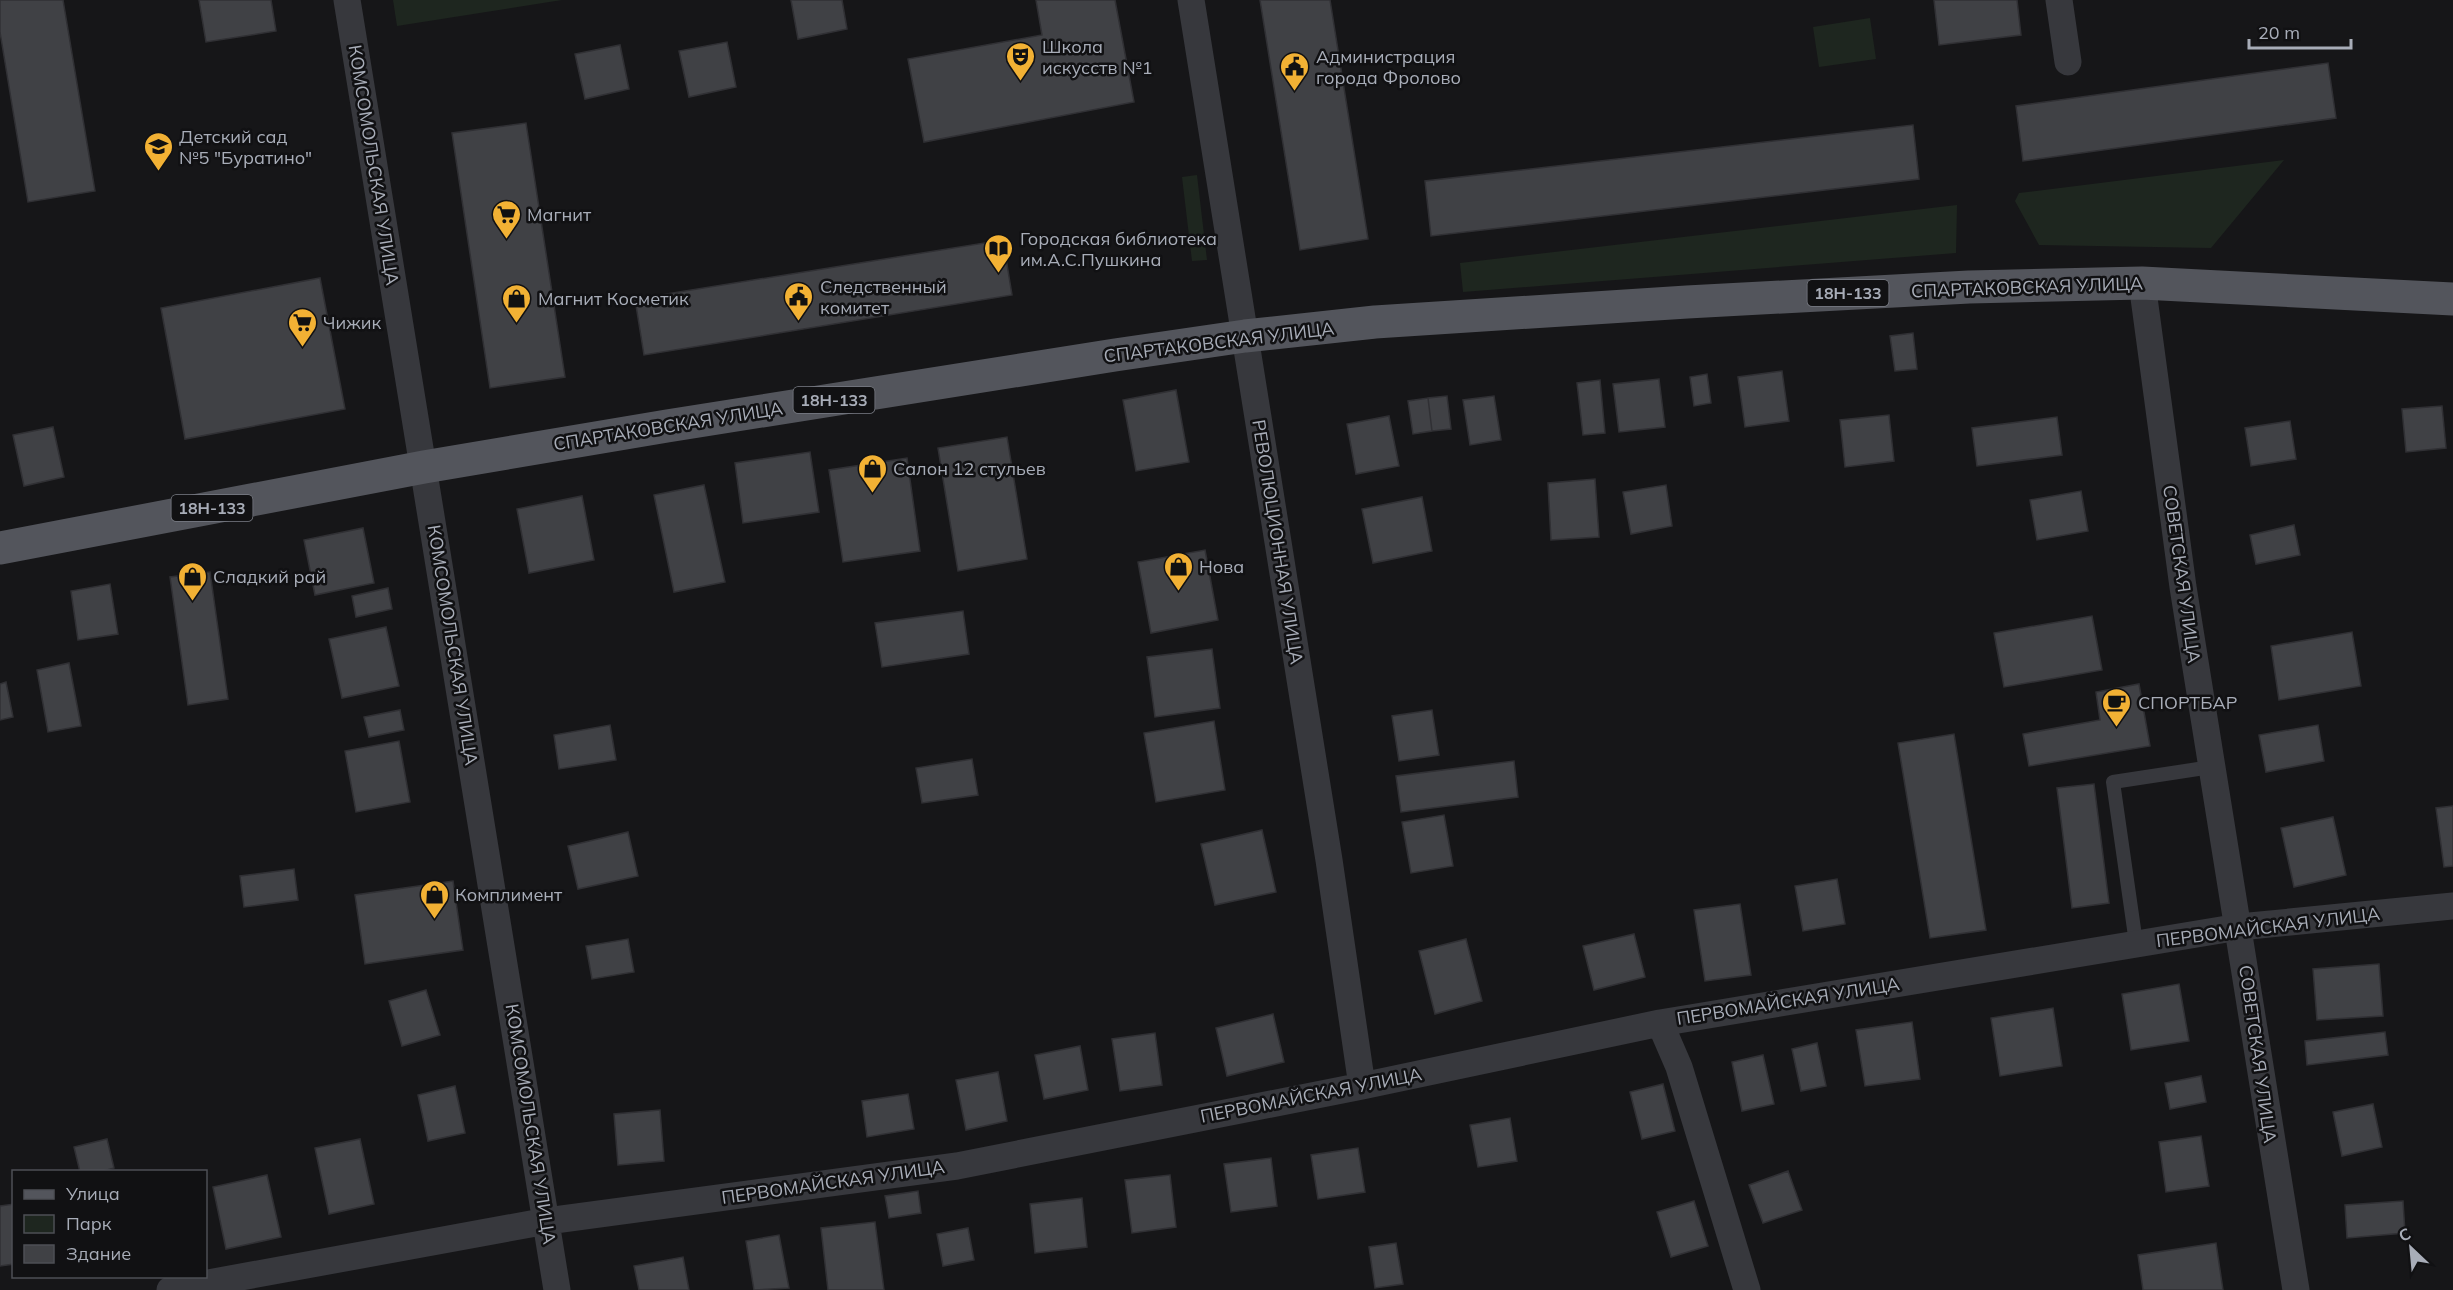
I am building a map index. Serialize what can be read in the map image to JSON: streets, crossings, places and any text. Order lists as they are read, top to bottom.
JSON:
{
  "streets": {
    "main road": ["СПАРТАКОВСКАЯ УЛИЦА", "18Н-133"],
    "street": [
      "КОМСОМОЛЬСКАЯ УЛИЦА",
      "РЕВОЛЮЦИОННАЯ УЛИЦА",
      "СОВЕТСКАЯ УЛИЦА",
      "ПЕРВОМАЙСКАЯ УЛИЦА"
    ]
  },
  "crossings": [
    ["КОМСОМОЛЬСКАЯ УЛИЦА", "СПАРТАКОВСКАЯ УЛИЦА"],
    ["КОМСОМОЛЬСКАЯ УЛИЦА", "ПЕРВОМАЙСКАЯ УЛИЦА"],
    ["СПАРТАКОВСКАЯ УЛИЦА", "РЕВОЛЮЦИОННАЯ УЛИЦА"],
    ["СПАРТАКОВСКАЯ УЛИЦА", "СОВЕТСКАЯ УЛИЦА"],
    ["РЕВОЛЮЦИОННАЯ УЛИЦА", "ПЕРВОМАЙСКАЯ УЛИЦА"],
    ["СОВЕТСКАЯ УЛИЦА", "ПЕРВОМАЙСКАЯ УЛИЦА"]
  ],
  "places": {
    "theatre": ["Школа искусств №1"],
    "public building": ["Администрация города Фролово", "Следственный комитет"],
    "school or university": ["Детский сад №5 \"Буратино\""],
    "supermarket": ["Магнит", "Чижик"],
    "library": ["Городская библиотека им.А.С.Пушкина"],
    "shop": [
      "Магнит Косметик",
      "Салон 12 стульев",
      "Нова",
      "Сладкий рай",
      "Комплимент"
    ],
    "cafe": ["СПОРТБАР"]
  },
  "legend": ["Улица", "Парк", "Здание"],
  "scale_bar": "20 m",
  "north": "top left"
}
